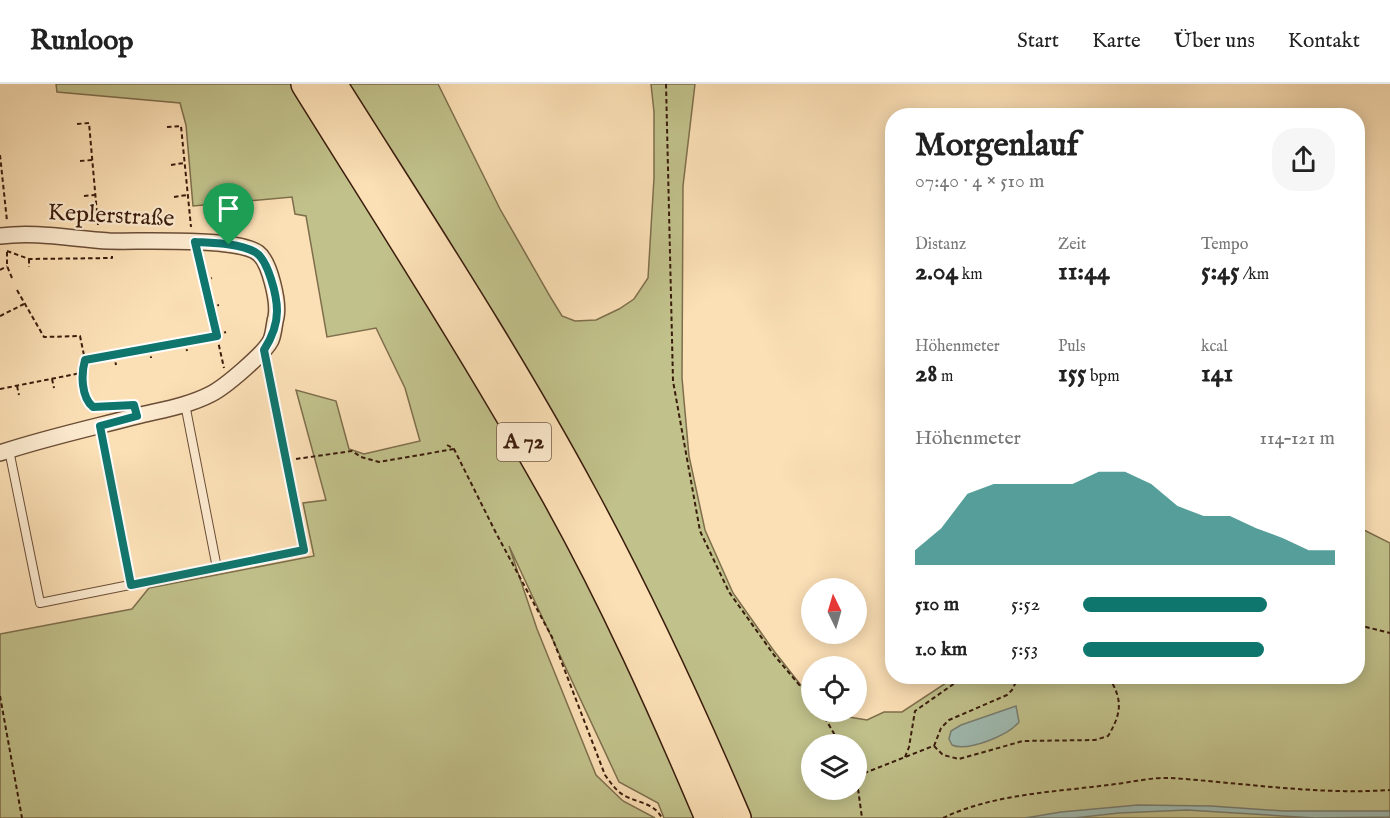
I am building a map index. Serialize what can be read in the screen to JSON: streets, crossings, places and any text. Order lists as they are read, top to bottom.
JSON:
{
  "streets": {
    "highway": ["A 72"],
    "street": ["Keplerstraße"]
  },
  "north": "top",
  "page": {
    "header": "Runloop",
    "nav": [
      "Start",
      "Karte",
      "Über uns",
      "Kontakt"
    ],
    "heading": ["Morgenlauf", "07:40 · 4 × 510 m"],
    "stats": [
      ["Distanz", "2.04 km"],
      ["Zeit", "11:44"],
      ["Tempo", "5:45 /km"],
      ["Höhenmeter", "28 m"],
      ["Puls", "155 bpm"],
      ["kcal", "141"]
    ],
    "chart": ["Höhenmeter", "114–121 m"],
    "list": [
      {
        "name": "510 m",
        "note": "5:52"
      },
      {
        "name": "1.0 km",
        "note": "5:53"
      }
    ]
  }
}
